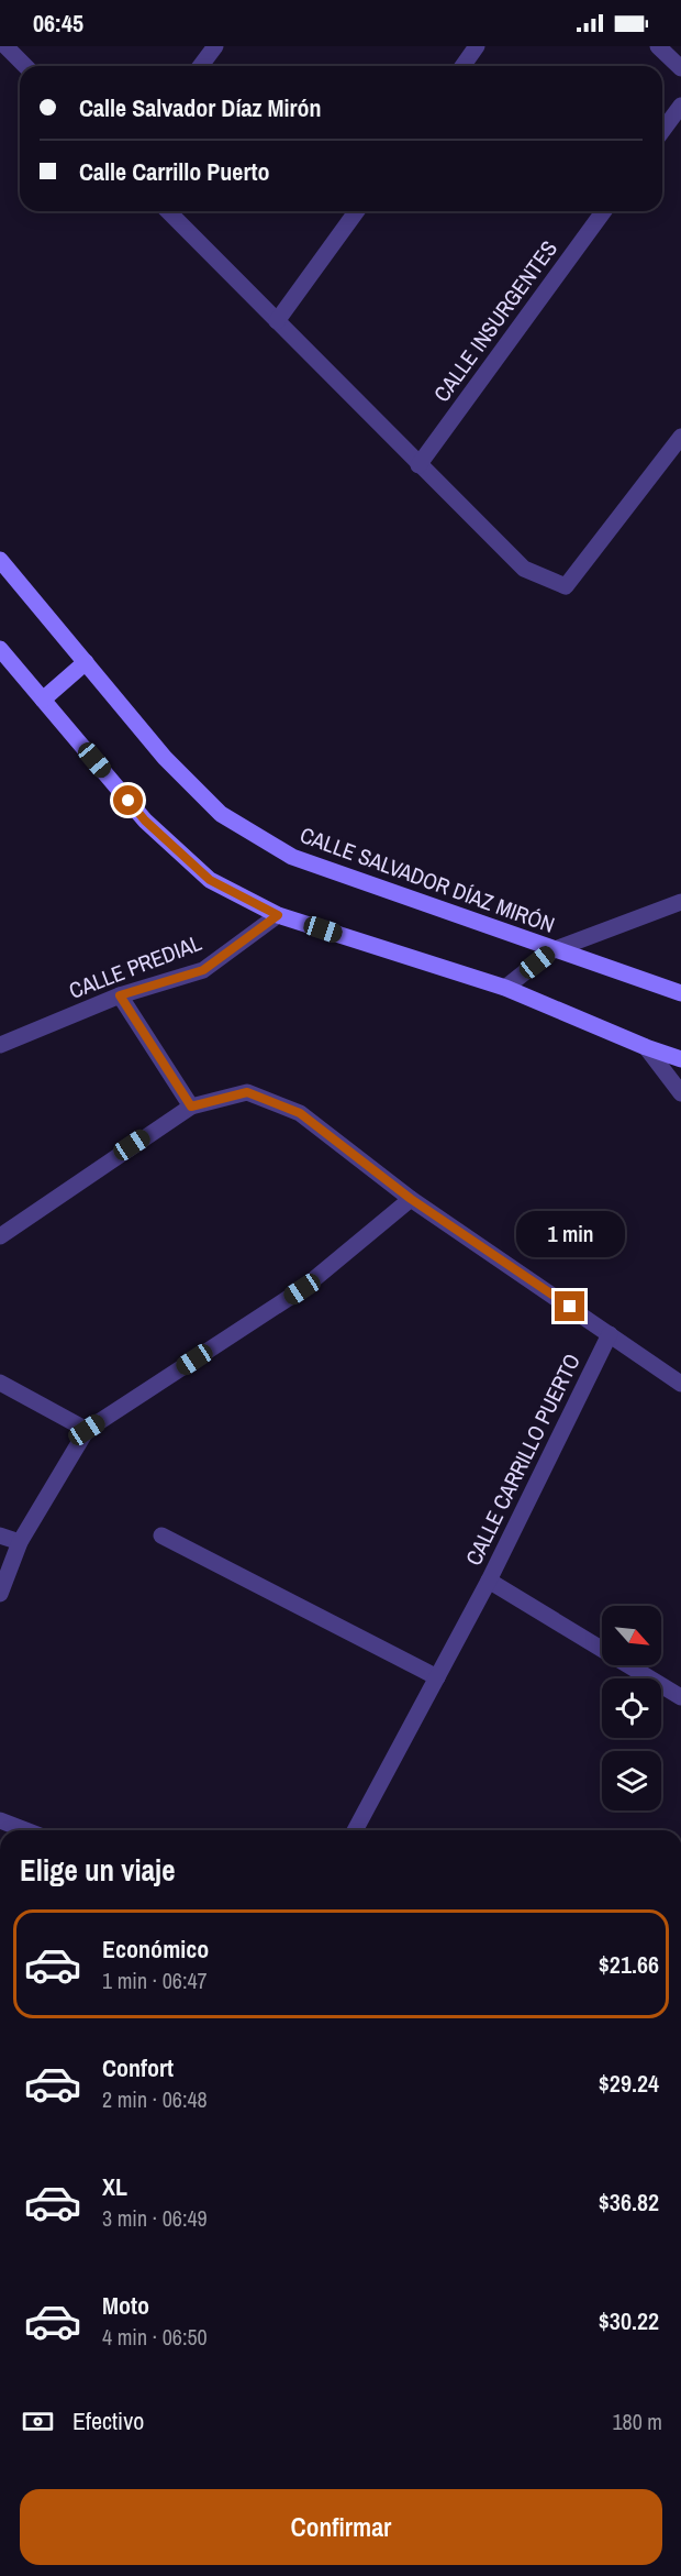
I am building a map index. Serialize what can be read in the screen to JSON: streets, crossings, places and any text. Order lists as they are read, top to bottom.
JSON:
{
  "streets": {
    "street": [
      "CALLE INSURGENTES",
      "CALLE SALVADOR DÍAZ MIRÓN",
      "CALLE PREDIAL",
      "CALLE CARRILLO PUERTO"
    ]
  },
  "north": "bottom right",
  "page": {
    "status": "06:45",
    "banner": ["Calle Salvador Díaz Mirón", "Calle Carrillo Puerto"],
    "bubble": "1 min",
    "heading": "Elige un viaje",
    "list": [
      {
        "name": "Económico",
        "note": "1 min · 06:47",
        "value": "$21.66"
      },
      {
        "name": "Confort",
        "note": "2 min · 06:48",
        "value": "$29.24"
      },
      {
        "name": "XL",
        "note": "3 min · 06:49",
        "value": "$36.82"
      },
      {
        "name": "Moto",
        "note": "4 min · 06:50",
        "value": "$30.22"
      }
    ],
    "pay": ["Efectivo", "180 m"],
    "buttons": "Confirmar"
  }
}
